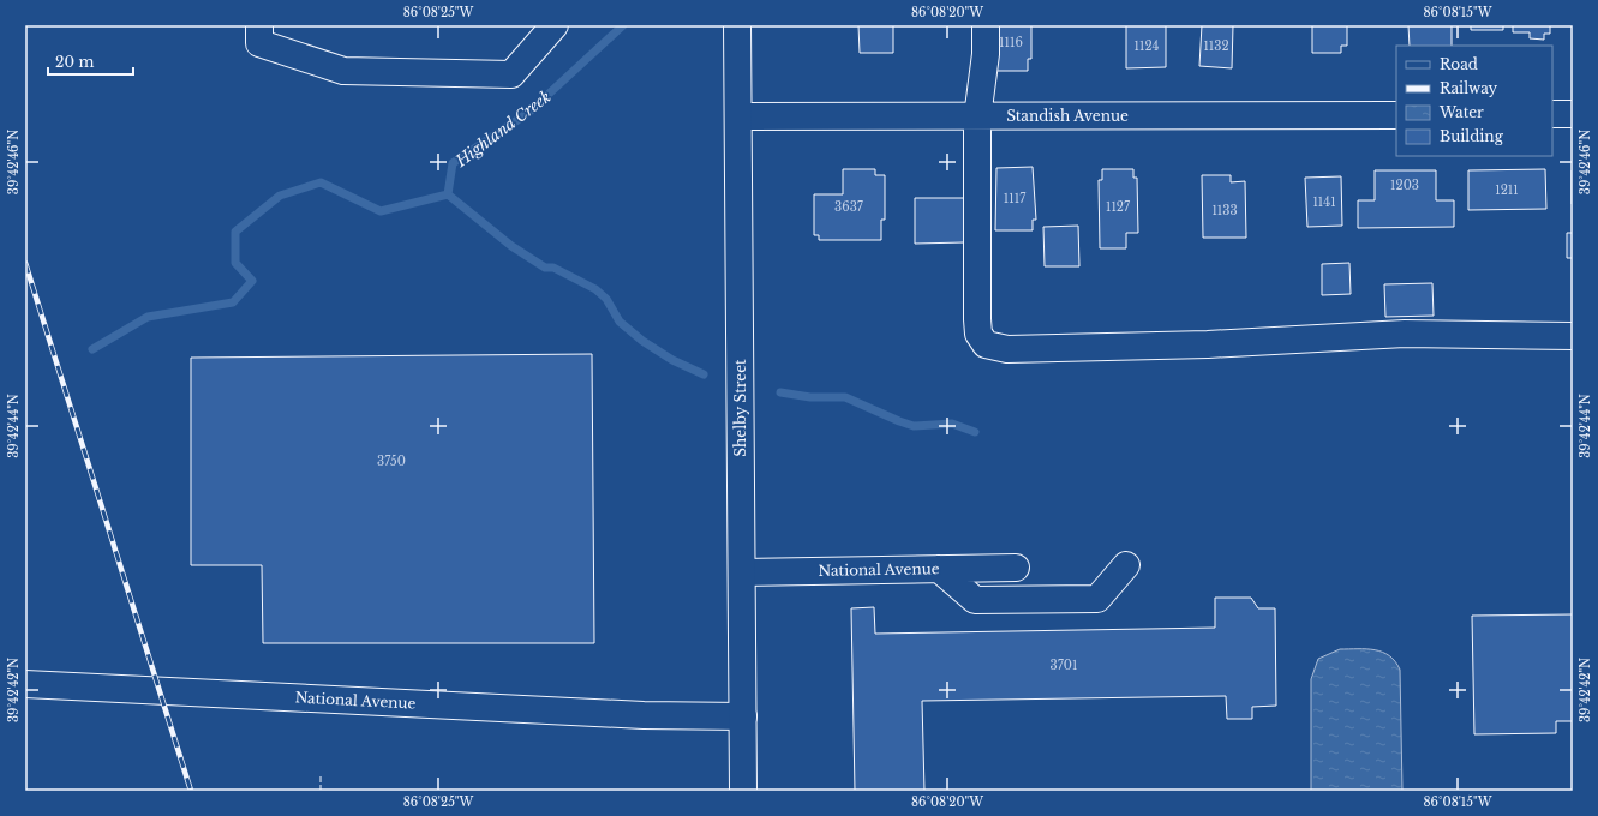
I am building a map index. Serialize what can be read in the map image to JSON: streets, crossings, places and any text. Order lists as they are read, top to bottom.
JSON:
{
  "streets": {
    "street": ["Standish Avenue", "Shelby Street", "National Avenue"]
  },
  "crossings": [
    ["Standish Avenue", "Shelby Street"],
    ["Shelby Street", "National Avenue"]
  ],
  "water": ["Highland Creek"],
  "house_numbers": [
    "1116",
    "1124",
    "1132",
    "1203",
    "1211",
    "1117",
    "1141",
    "3637",
    "1127",
    "1133",
    "3750",
    "3701"
  ],
  "legend": [
    "Road",
    "Railway",
    "Water",
    "Building"
  ],
  "scale_bar": "20 m",
  "coordinates": [
    "86°08'25\"W",
    "86°08'20\"W",
    "86°08'15\"W",
    "39°42'46\"N",
    "39°42'44\"N",
    "39°42'42\"N"
  ]
}
